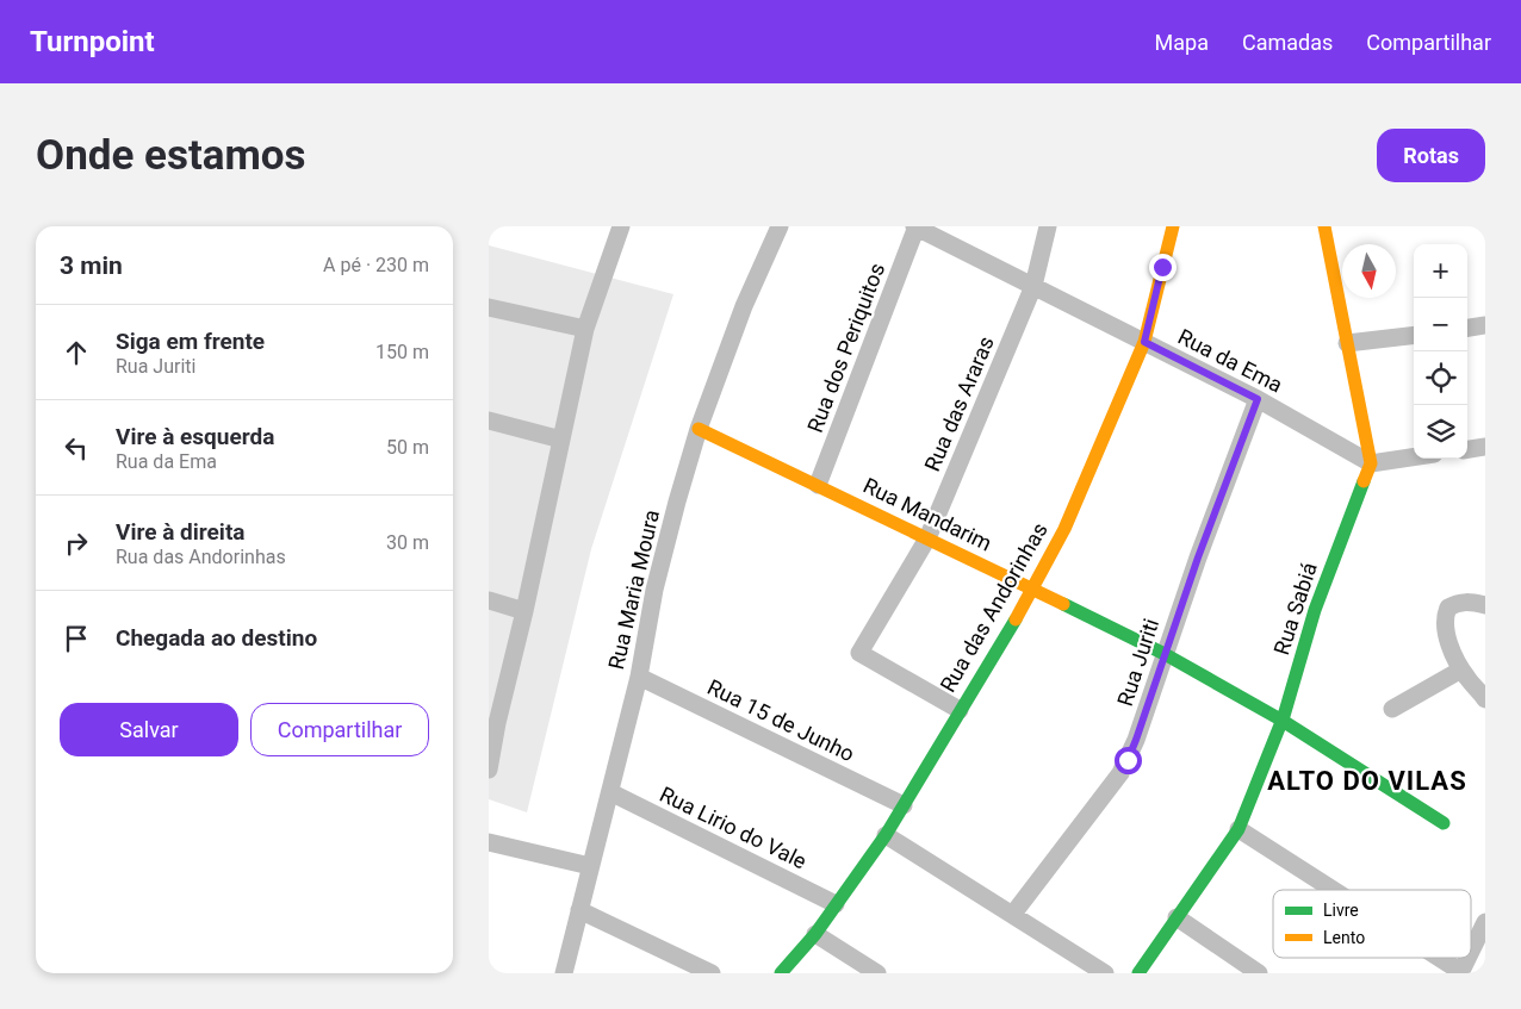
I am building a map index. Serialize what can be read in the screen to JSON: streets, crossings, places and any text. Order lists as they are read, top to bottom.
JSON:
{
  "streets": {
    "street": [
      "Rua dos Periquitos",
      "Rua da Ema",
      "Rua das Araras",
      "Rua Mandarim",
      "Rua Maria Moura",
      "Rua das Andorinhas",
      "Rua Sabiá",
      "Rua Juriti",
      "Rua 15 de Junho",
      "Rua Lirio do Vale"
    ]
  },
  "crossings": [
    ["Rua dos Periquitos", "Rua da Ema"],
    ["Rua dos Periquitos", "Rua Mandarim"],
    ["Rua da Ema", "Rua das Araras"],
    ["Rua da Ema", "Rua das Andorinhas"],
    ["Rua da Ema", "Rua Sabiá"],
    ["Rua da Ema", "Rua Juriti"],
    ["Rua das Araras", "Rua Mandarim"],
    ["Rua das Araras", "Rua das Andorinhas"],
    ["Rua Mandarim", "Rua Maria Moura"],
    ["Rua Mandarim", "Rua das Andorinhas"],
    ["Rua Mandarim", "Rua Sabiá"],
    ["Rua Mandarim", "Rua Juriti"],
    ["Rua Maria Moura", "Rua 15 de Junho"],
    ["Rua Maria Moura", "Rua Lirio do Vale"],
    ["Rua das Andorinhas", "Rua 15 de Junho"],
    ["Rua das Andorinhas", "Rua Lirio do Vale"]
  ],
  "districts": ["ALTO DO VILAS"],
  "legend": ["Livre", "Lento"],
  "north": "bottom",
  "page": {
    "header": "Turnpoint",
    "nav": ["Mapa", "Camadas", "Compartilhar"],
    "buttons": [
      "Rotas",
      ["Salvar", "Compartilhar"]
    ],
    "title": "Onde estamos",
    "heading": ["3 min", "A pé · 230 m"],
    "map_buttons": ["+", "−"],
    "list": [
      ["Siga em frente", "Rua Juriti", "150 m"],
      ["Vire à esquerda", "Rua da Ema", "50 m"],
      ["Vire à direita", "Rua das Andorinhas", "30 m"],
      "Chegada ao destino"
    ]
  }
}
